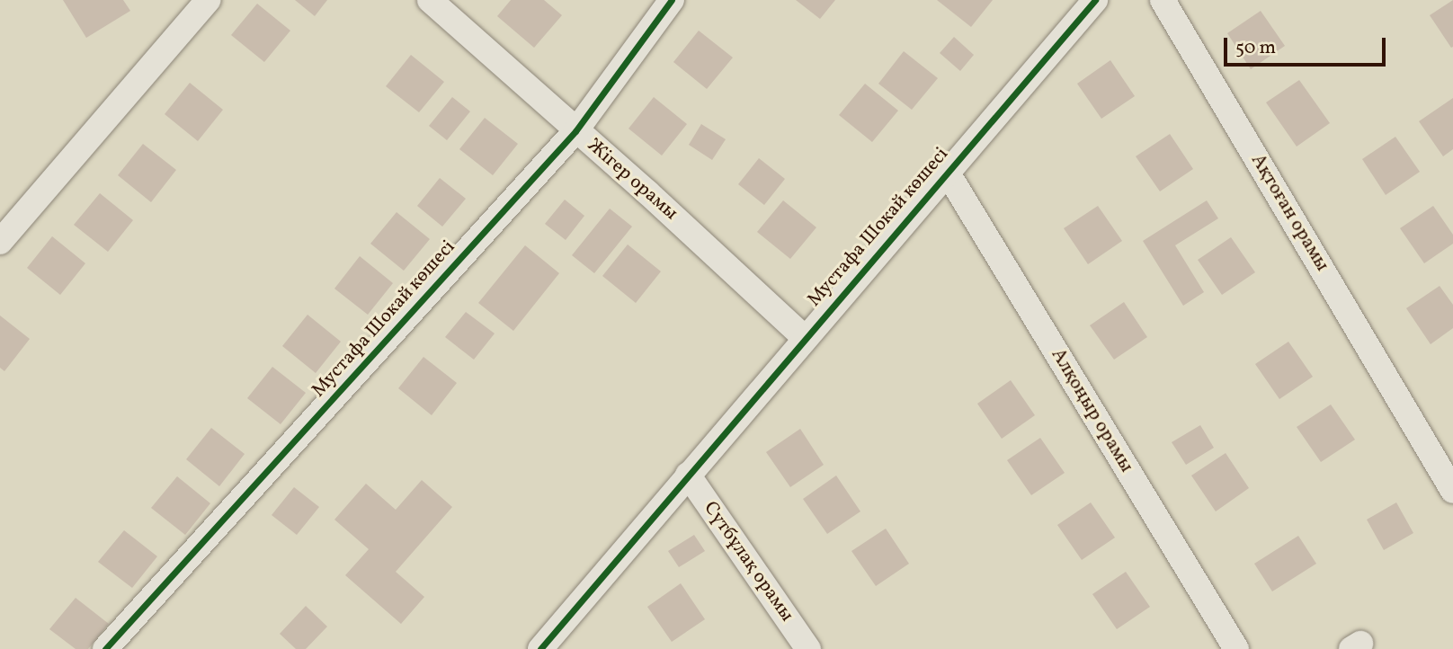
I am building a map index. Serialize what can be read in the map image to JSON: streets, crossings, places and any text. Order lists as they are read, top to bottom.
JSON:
{
  "streets": {
    "street": [
      "Жігер орамы",
      "Ақтоған орамы",
      "Мустафа Шокай көшесі",
      "Алқоңыр орамы",
      "Cүтбұлақ орамы"
    ]
  },
  "crossings": [
    ["Жігер орамы", "Мустафа Шокай көшесі"],
    ["Мустафа Шокай көшесі", "Алқоңыр орамы"],
    ["Мустафа Шокай көшесі", "Cүтбұлақ орамы"]
  ],
  "scale_bar": "50 m"
}
